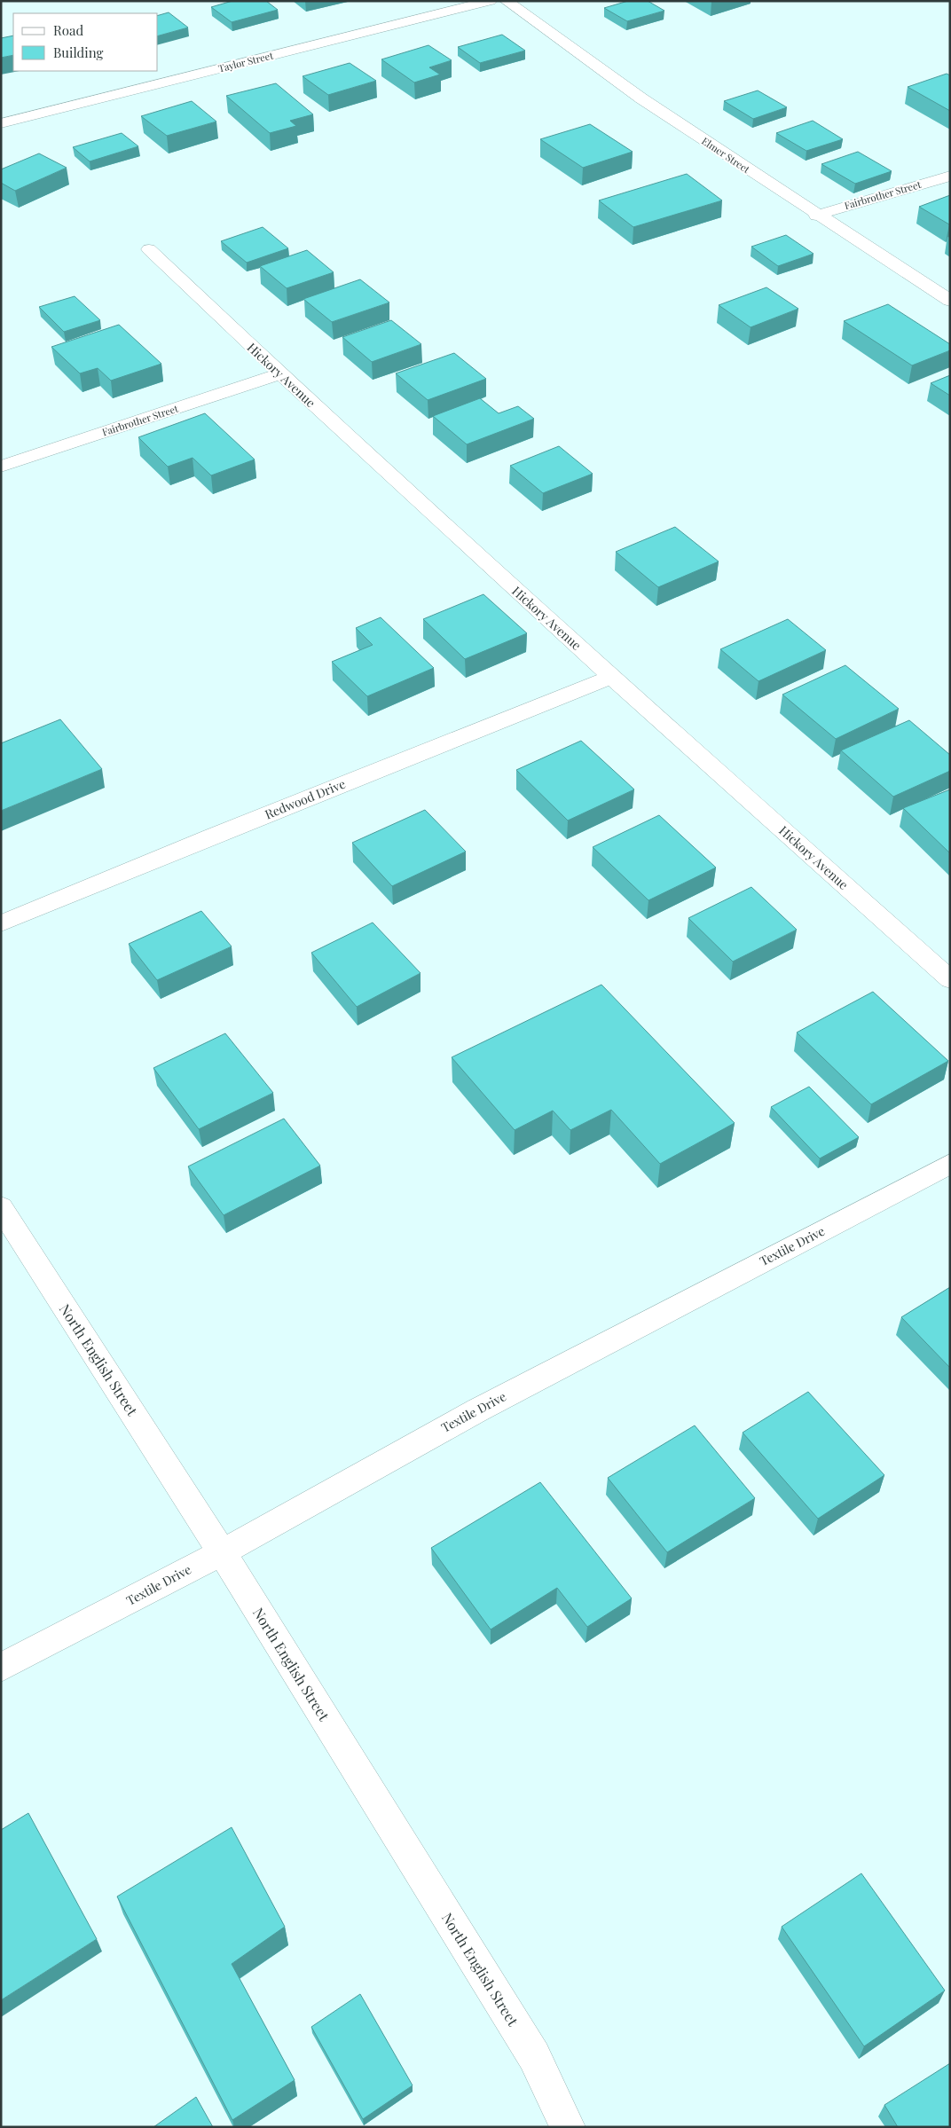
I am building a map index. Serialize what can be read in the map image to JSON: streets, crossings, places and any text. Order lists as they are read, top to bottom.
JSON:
{
  "streets": {
    "street": [
      "Taylor Street",
      "Elmer Street",
      "Fairbrother Street",
      "Hickory Avenue",
      "Redwood Drive",
      "Textile Drive",
      "North English Street"
    ]
  },
  "crossings": [
    ["Elmer Street", "Fairbrother Street"],
    ["Fairbrother Street", "Hickory Avenue"],
    ["Hickory Avenue", "Redwood Drive"],
    ["Textile Drive", "North English Street"]
  ],
  "legend": ["Road", "Building"]
}
